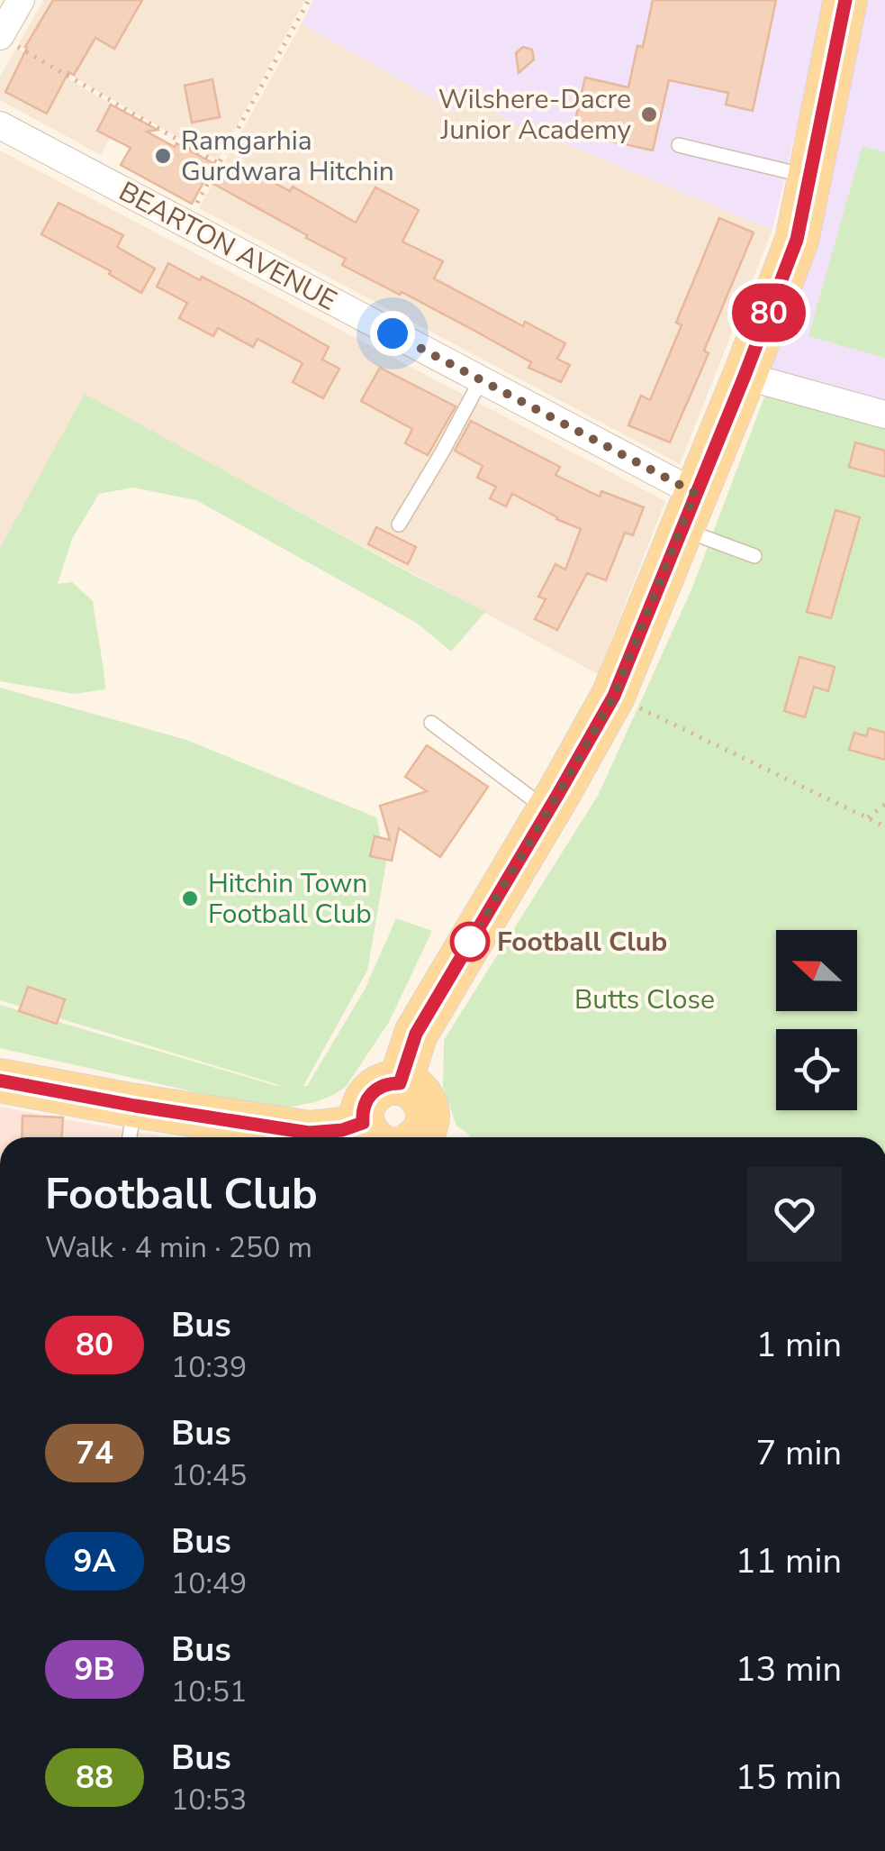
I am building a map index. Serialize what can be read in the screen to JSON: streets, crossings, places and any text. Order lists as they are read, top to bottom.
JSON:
{
  "streets": {
    "street": ["BEARTON AVENUE"]
  },
  "parks": ["Butts Close"],
  "places": [
    "Wilshere-Dacre Junior Academy",
    "Ramgarhia Gurdwara Hitchin",
    "Hitchin Town Football Club",
    "Football Club"
  ],
  "lines": ["bus line 80"],
  "north": "left",
  "page": {
    "on_map": "80",
    "heading": ["Football Club", "Walk · 4 min · 250 m"],
    "list": [
      {
        "mark": "80",
        "name": "Bus",
        "note": "10:39",
        "value": "1 min"
      },
      {
        "mark": "74",
        "name": "Bus",
        "note": "10:45",
        "value": "7 min"
      },
      {
        "mark": "9A",
        "name": "Bus",
        "note": "10:49",
        "value": "11 min"
      },
      {
        "mark": "9B",
        "name": "Bus",
        "note": "10:51",
        "value": "13 min"
      },
      {
        "mark": "88",
        "name": "Bus",
        "note": "10:53",
        "value": "15 min"
      }
    ]
  }
}
